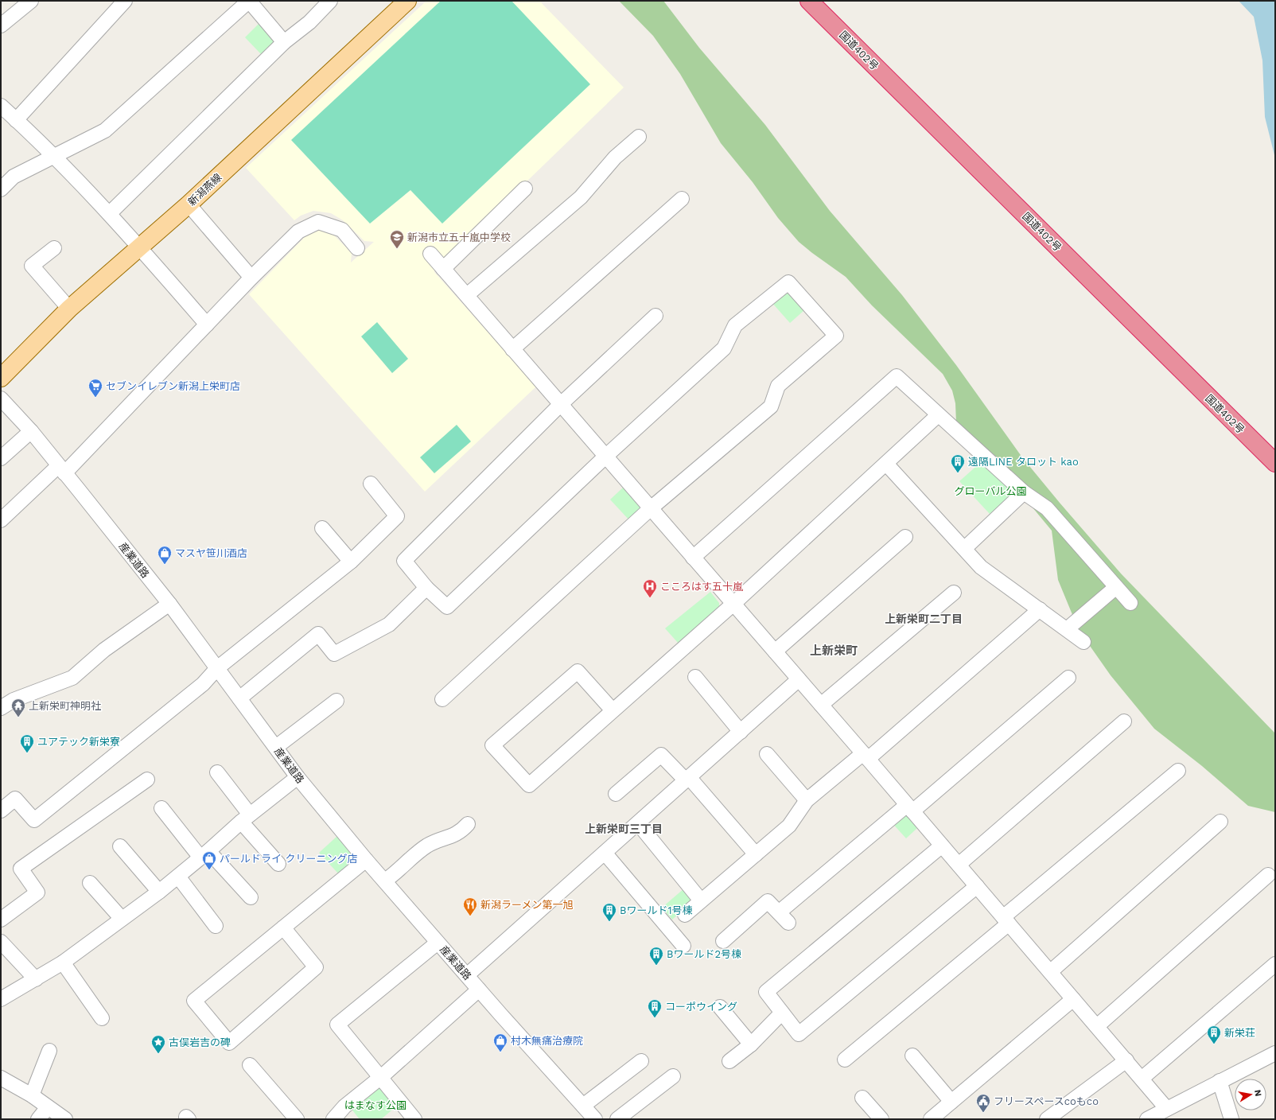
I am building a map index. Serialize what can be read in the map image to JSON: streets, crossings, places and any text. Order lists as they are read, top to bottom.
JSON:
{
  "streets": {
    "highway": ["国道402号"],
    "main road": ["新潟燕線"],
    "street": ["産業道路"]
  },
  "districts": ["上新栄町二丁目", "上新栄町", "上新栄町三丁目"],
  "parks": ["グローバル公園", "はまなす公園"],
  "places": {
    "school or university": ["新潟市立五十嵐中学校"],
    "supermarket": ["セブンイレブン新潟上栄町店"],
    "building": [
      "遠隔LINE タロット kao",
      "ユアテック新栄寮",
      "Bワールド1号棟",
      "Bワールド2号棟",
      "コーポウイング",
      "新栄荘"
    ],
    "shop": ["マスヤ笹川酒店", "パールドライ クリーニング店", "村木無痛治療院"],
    "hospital": ["こころはす五十嵐"],
    "temple": ["上新栄町神明社"],
    "restaurant": ["新潟ラーメン第一旭"],
    "place": ["古俣岩吉の碑"],
    "public building": ["フリースペースcoもco"]
  },
  "north": "right"
}
